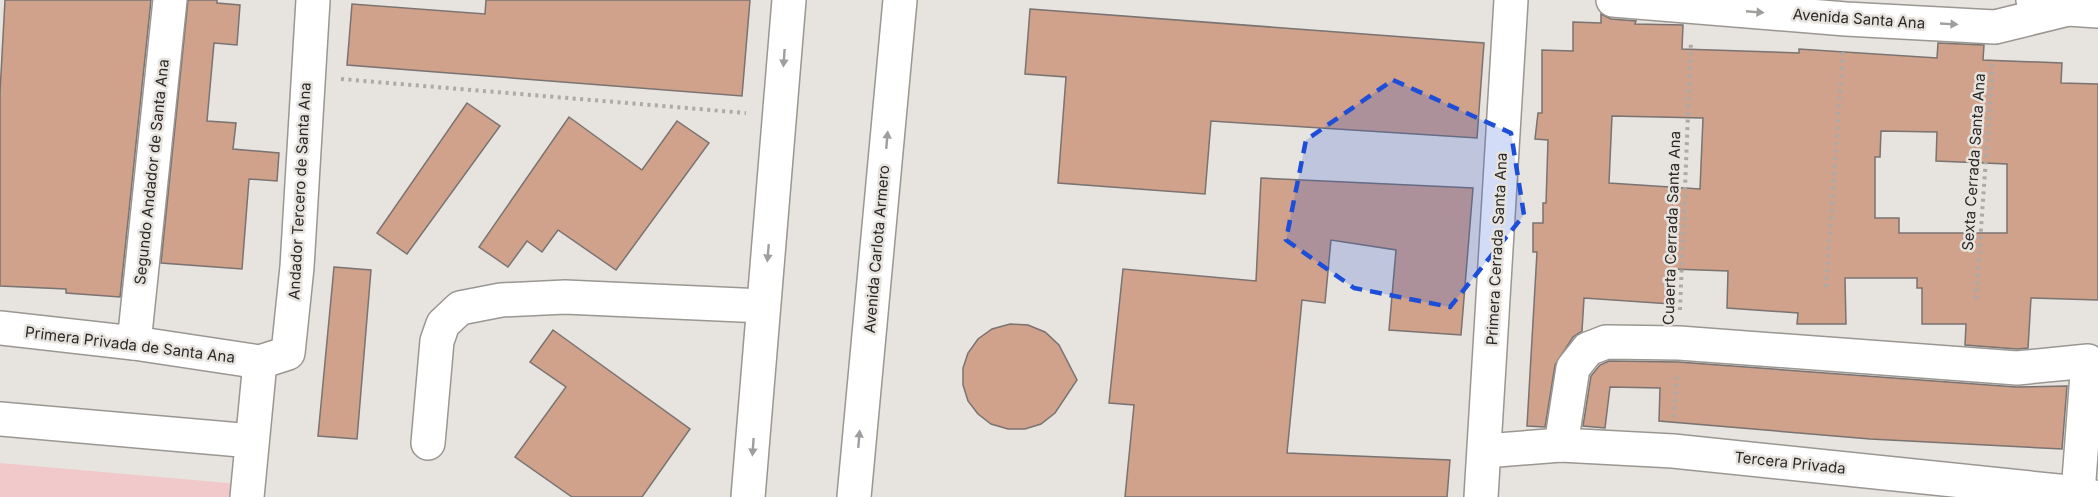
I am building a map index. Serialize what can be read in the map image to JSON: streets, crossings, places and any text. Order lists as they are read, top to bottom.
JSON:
{
  "streets": {
    "street": [
      "Avenida Santa Ana",
      "Segundo Andador de Santa Ana",
      "Andador Tercero de Santa Ana",
      "Avenida Carlota Armero",
      "Primera Cerrada Santa Ana",
      "Primera Privada de Santa Ana",
      "Tercera Privada"
    ],
    "path": ["Sexta Cerrada Santa Ana", "Cuaerta Cerrada Santa Ana"]
  },
  "crossings": [
    ["Avenida Santa Ana", "Sexta Cerrada Santa Ana"],
    ["Avenida Santa Ana", "Cuaerta Cerrada Santa Ana"],
    ["Segundo Andador de Santa Ana", "Primera Privada de Santa Ana"],
    ["Andador Tercero de Santa Ana", "Primera Privada de Santa Ana"],
    ["Cuaerta Cerrada Santa Ana", "Tercera Privada"],
    ["Primera Cerrada Santa Ana", "Tercera Privada"]
  ],
  "one_way": ["Avenida Santa Ana"]
}
